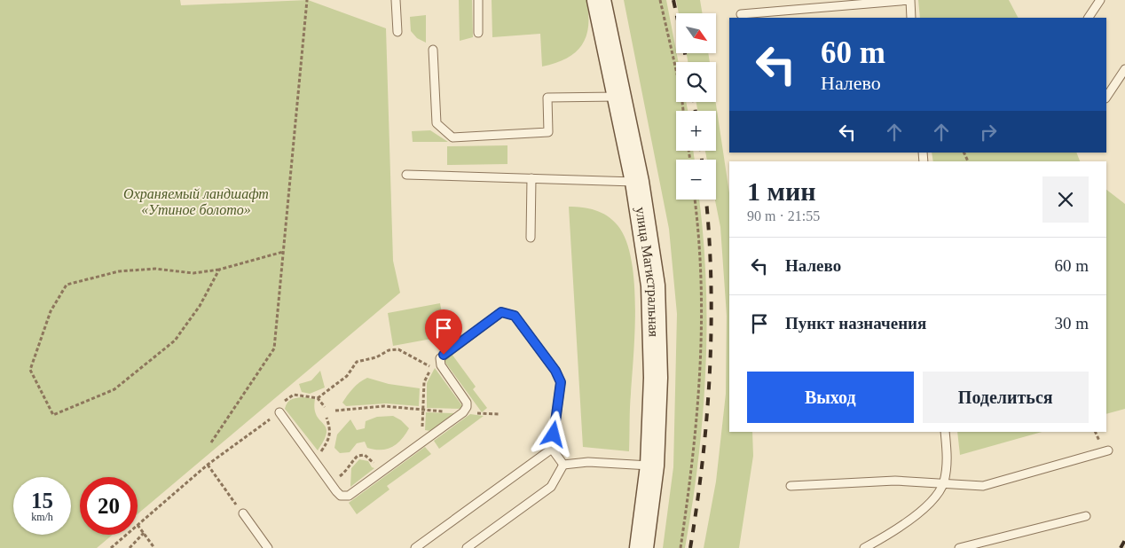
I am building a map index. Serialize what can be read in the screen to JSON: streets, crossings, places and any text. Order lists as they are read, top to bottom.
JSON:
{
  "streets": {
    "main road": ["улица Магистральная"]
  },
  "parks": ["Охраняемый ландшафт «Утиное болото»"],
  "north": "bottom right",
  "page": {
    "map_buttons": ["+", "−"],
    "turn": ["60 m", "Налево"],
    "heading": ["1 мин", "90 m · 21:55"],
    "list": [
      {
        "name": "Налево",
        "value": "60 m"
      },
      {
        "name": "Пункт назначения",
        "value": "30 m"
      }
    ],
    "buttons": ["Выход", "Поделиться"],
    "speed": "15 km/h",
    "limit": "20"
  }
}
